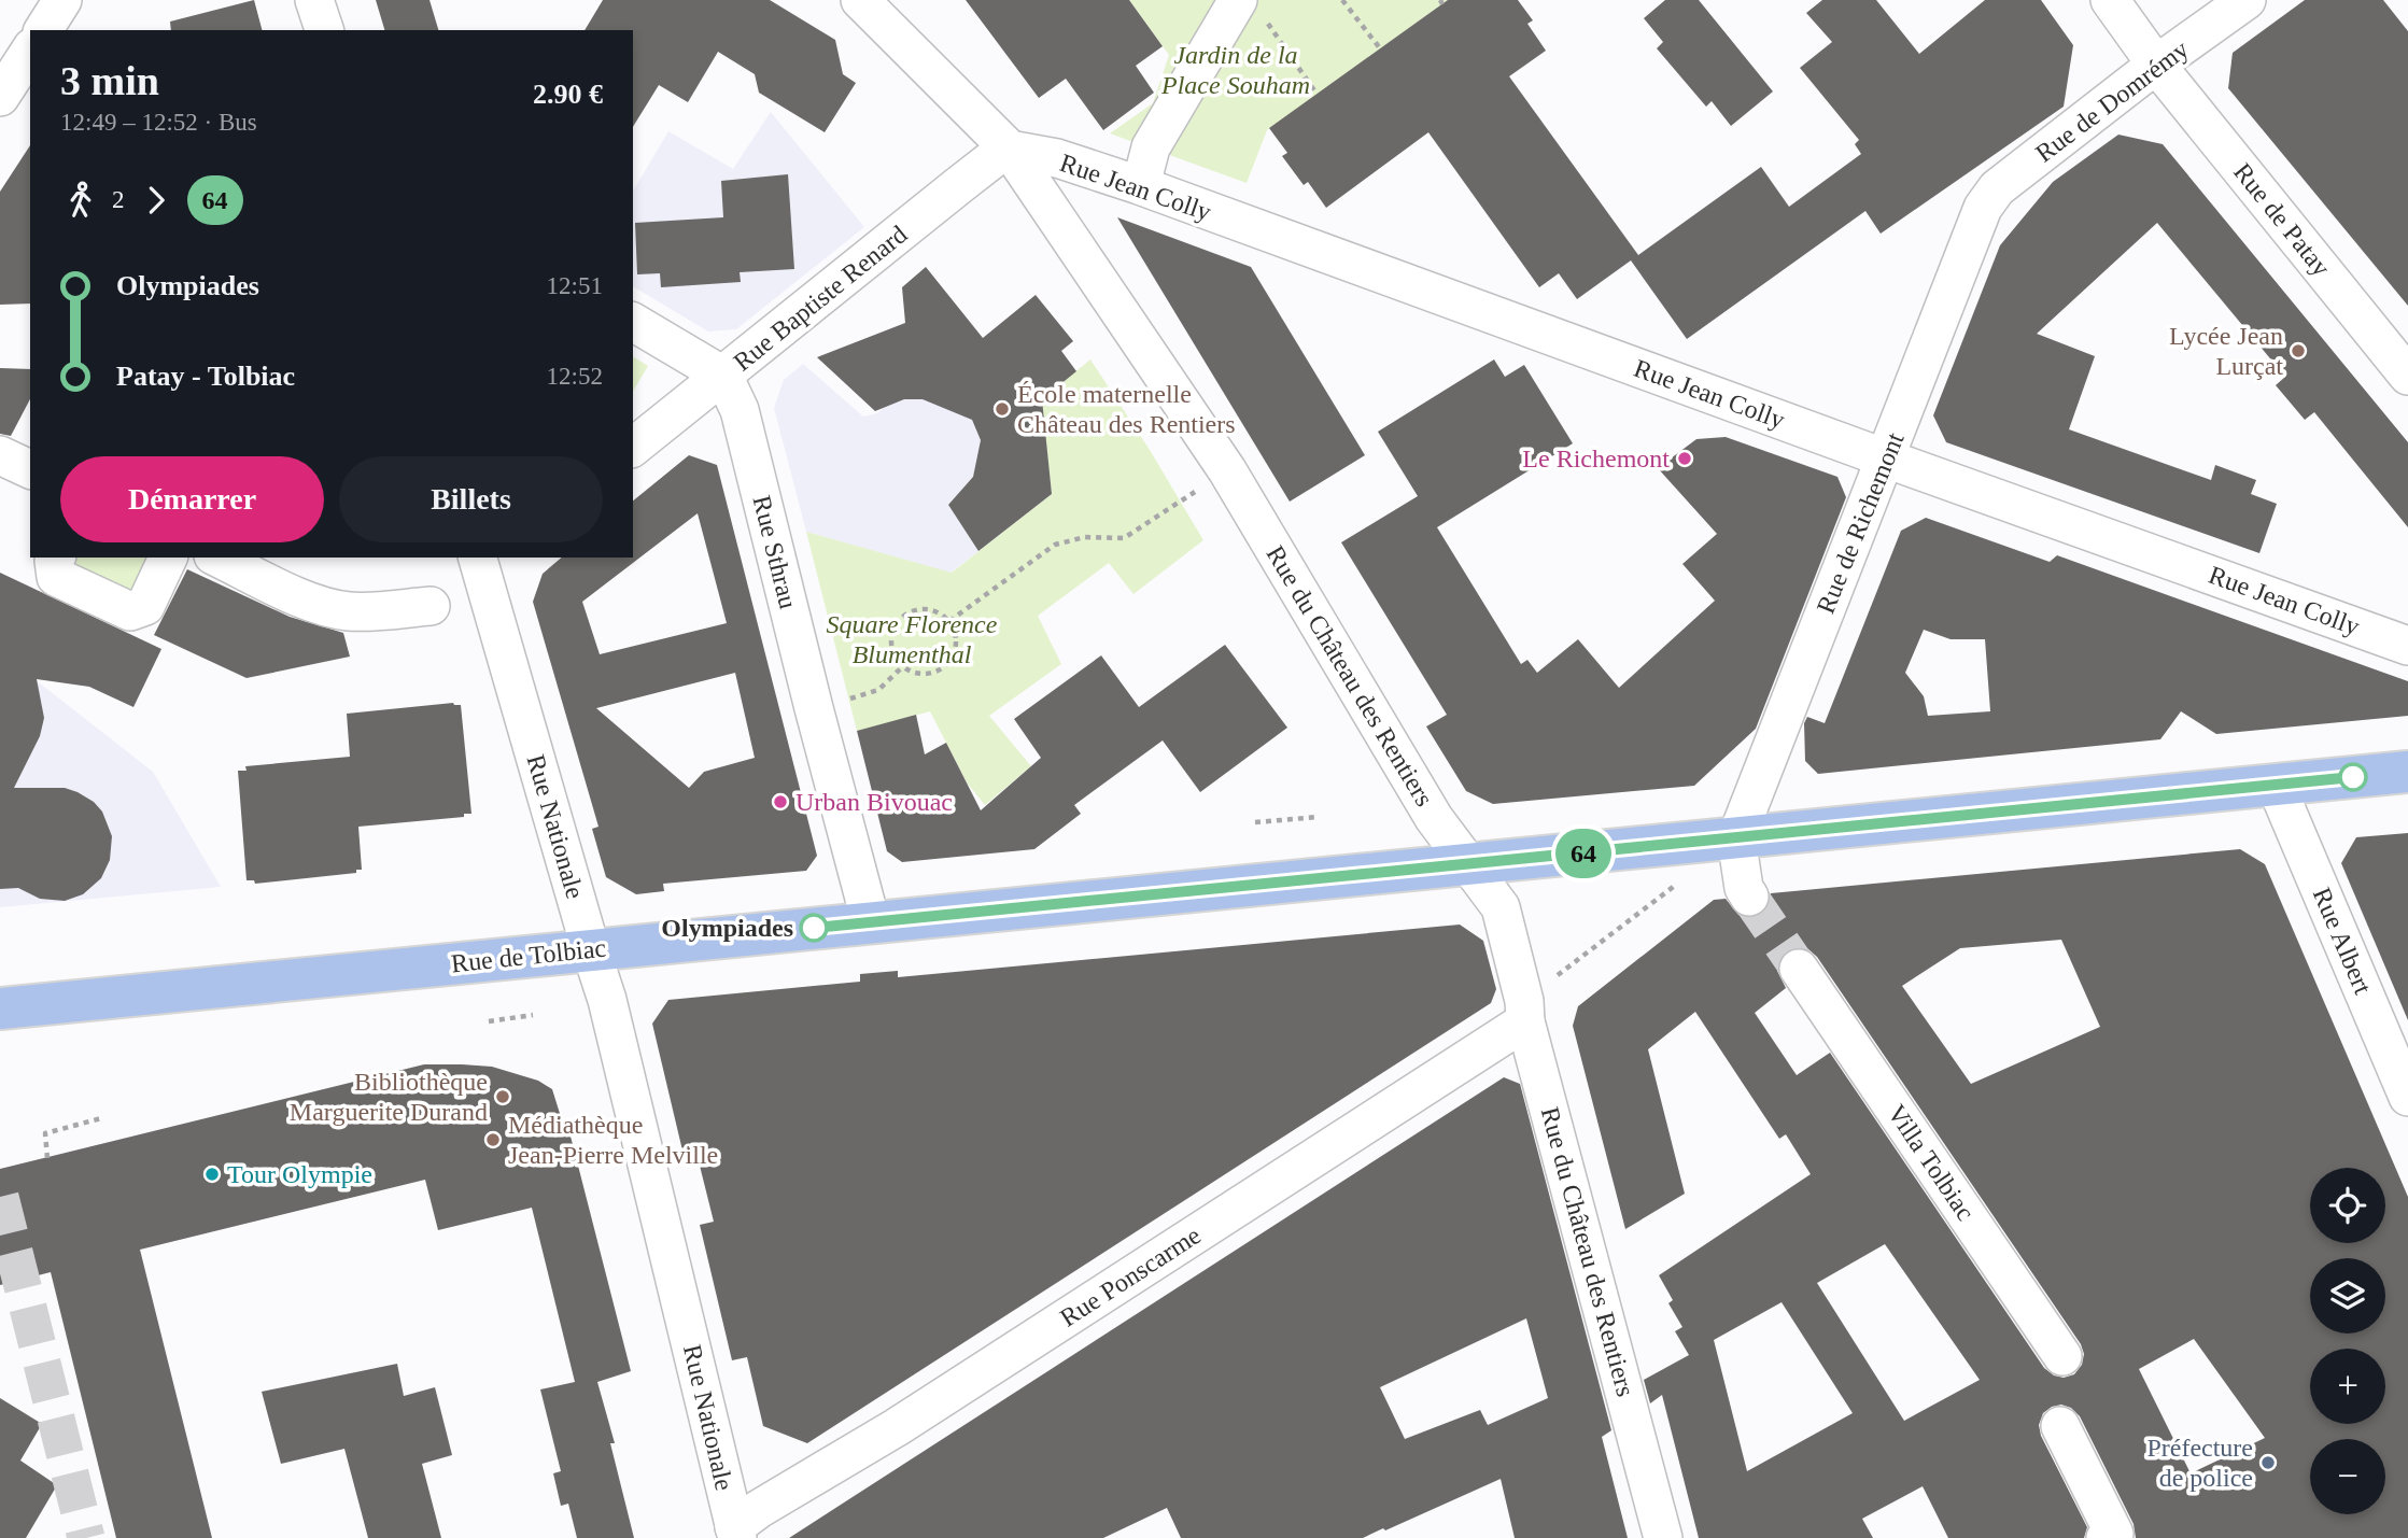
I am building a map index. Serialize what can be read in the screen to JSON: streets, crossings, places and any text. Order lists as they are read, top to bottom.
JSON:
{
  "streets": {
    "main road": ["Rue de Tolbiac"],
    "street": [
      "Rue de Domrémy",
      "Rue Jean Colly",
      "Rue de Patay",
      "Rue Baptiste Renard",
      "Rue de Richemont",
      "Rue Sthrau",
      "Rue du Château des Rentiers",
      "Rue Nationale",
      "Rue Albert",
      "Villa Tolbiac",
      "Rue Ponscarme"
    ]
  },
  "crossings": [
    ["Rue de Domrémy", "Rue de Patay"],
    ["Rue de Domrémy", "Rue de Richemont"],
    ["Rue Jean Colly", "Rue Baptiste Renard"],
    ["Rue Jean Colly", "Rue de Richemont"],
    ["Rue Jean Colly", "Rue du Château des Rentiers"],
    ["Rue Baptiste Renard", "Rue Sthrau"],
    ["Rue Baptiste Renard", "Rue du Château des Rentiers"],
    ["Rue de Richemont", "Rue de Tolbiac"],
    ["Rue Sthrau", "Rue de Tolbiac"],
    ["Rue du Château des Rentiers", "Rue de Tolbiac"],
    ["Rue du Château des Rentiers", "Rue Ponscarme"],
    ["Rue Nationale", "Rue de Tolbiac"],
    ["Rue Nationale", "Rue Ponscarme"],
    ["Rue Albert", "Rue de Tolbiac"]
  ],
  "parks": ["Jardin de la Place Souham", "Square Florence Blumenthal"],
  "places": [
    "Lycée Jean Lurçat",
    "École maternelle Château des Rentiers",
    "Le Richemont",
    "Urban Bivouac",
    "Olympiades",
    "Bibliothèque Marguerite Durand",
    "Médiathèque Jean-Pierre Melville",
    "Tour Olympie",
    "Préfecture de police"
  ],
  "lines": ["bus line 64"],
  "page": {
    "on_map": "64",
    "heading": ["3 min", "12:49 – 12:52 · Bus", "2.90 €"],
    "legs": ["2", "64"],
    "list": [
      {
        "name": "Olympiades",
        "value": "12:51"
      },
      {
        "name": "Patay - Tolbiac",
        "value": "12:52"
      }
    ],
    "buttons": ["Démarrer", "Billets"],
    "map_buttons": ["+", "−"]
  }
}
